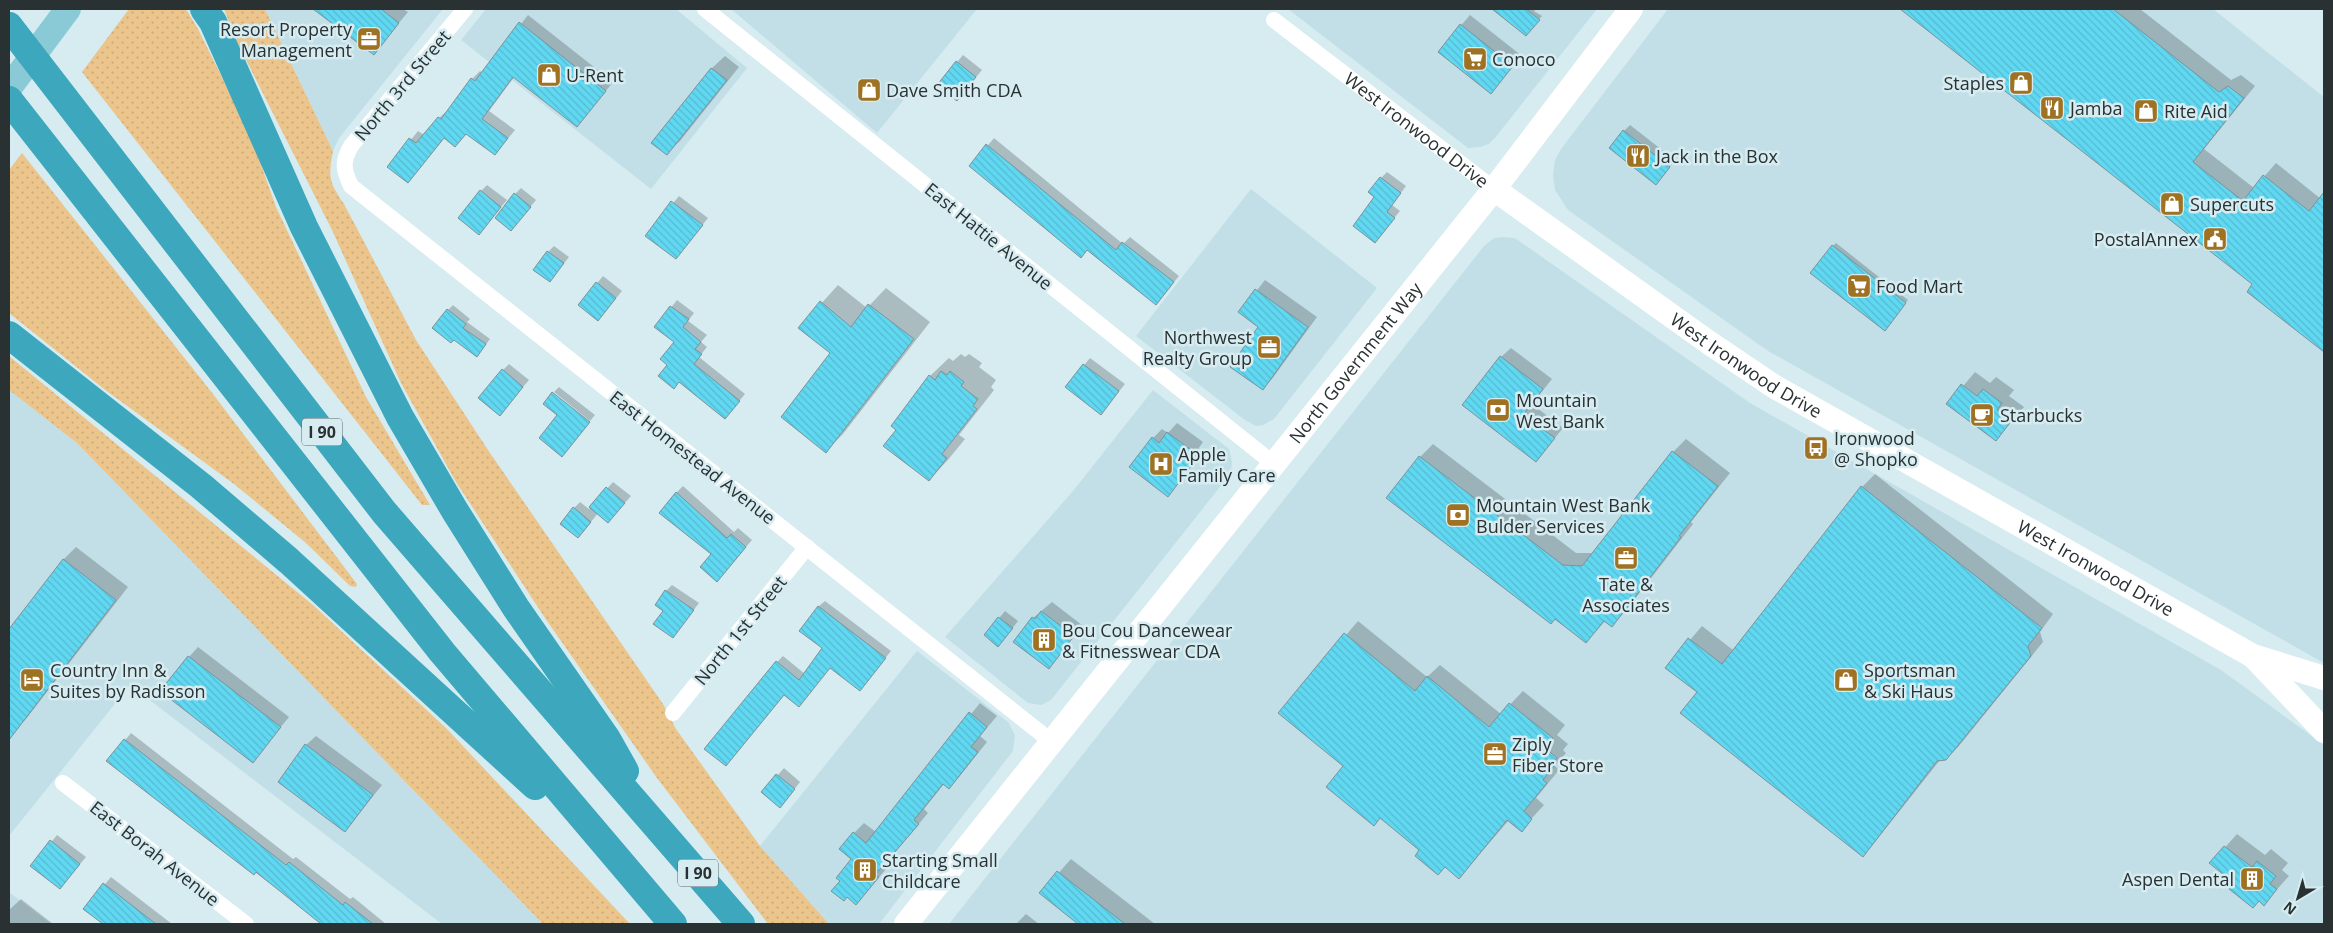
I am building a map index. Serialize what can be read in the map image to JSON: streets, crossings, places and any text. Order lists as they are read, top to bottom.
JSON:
{
  "streets": {
    "highway": ["I 90"],
    "main road": ["West Ironwood Drive", "North Government Way"],
    "street": [
      "North 3rd Street",
      "East Hattie Avenue",
      "East Homestead Avenue",
      "North 1st Street",
      "East Borah Avenue"
    ]
  },
  "crossings": [
    ["North 3rd Street", "East Homestead Avenue"],
    ["West Ironwood Drive", "North Government Way"],
    ["East Hattie Avenue", "North Government Way"],
    ["North Government Way", "East Homestead Avenue"],
    ["East Homestead Avenue", "North 1st Street"]
  ],
  "places": {
    "office": [
      "Resort Property Management",
      "Northwest Realty Group",
      "Tate & Associates",
      "Ziply Fiber Store"
    ],
    "supermarket": ["Conoco", "Food Mart"],
    "shop": [
      "U-Rent",
      "Staples",
      "Dave Smith CDA",
      "Rite Aid",
      "Supercuts",
      "Sportsman & Ski Haus"
    ],
    "restaurant": ["Jamba", "Jack in the Box"],
    "public building": ["PostalAnnex"],
    "bank": ["Mountain West Bank", "Mountain West Bank Bulder Services"],
    "cafe": ["Starbucks"],
    "bus stop": ["Ironwood @ Shopko"],
    "hospital": ["Apple Family Care"],
    "building": ["Bou Cou Dancewear & Fitnesswear CDA", "Starting Small Childcare", "Aspen Dental"],
    "hotel": ["Country Inn & Suites by Radisson"]
  },
  "north": "bottom left"
}
